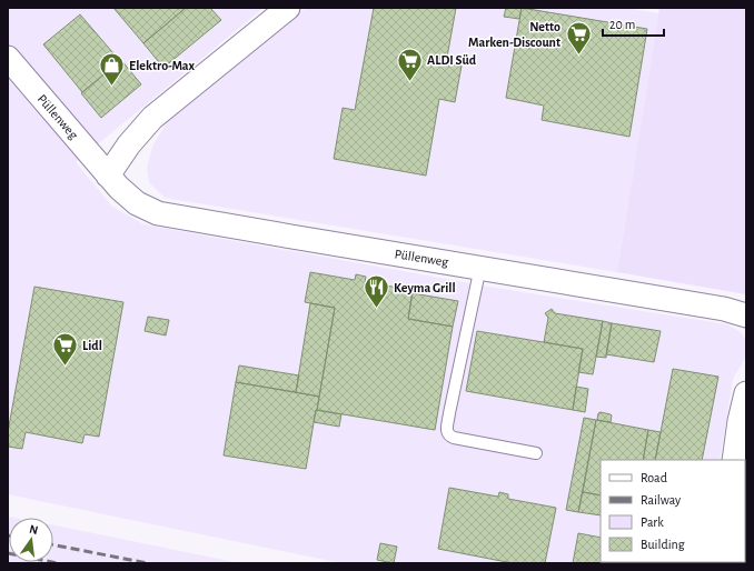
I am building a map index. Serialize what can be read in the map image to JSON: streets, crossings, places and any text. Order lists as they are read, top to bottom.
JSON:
{
  "streets": {
    "street": ["Püllenweg"]
  },
  "places": {
    "supermarket": ["Netto Marken-Discount", "ALDI Süd", "Lidl"],
    "shop": ["Elektro-Max"],
    "restaurant": ["Keyma Grill"]
  },
  "legend": [
    "Road",
    "Railway",
    "Park",
    "Building"
  ],
  "scale_bar": "20 m",
  "north": "top"
}
